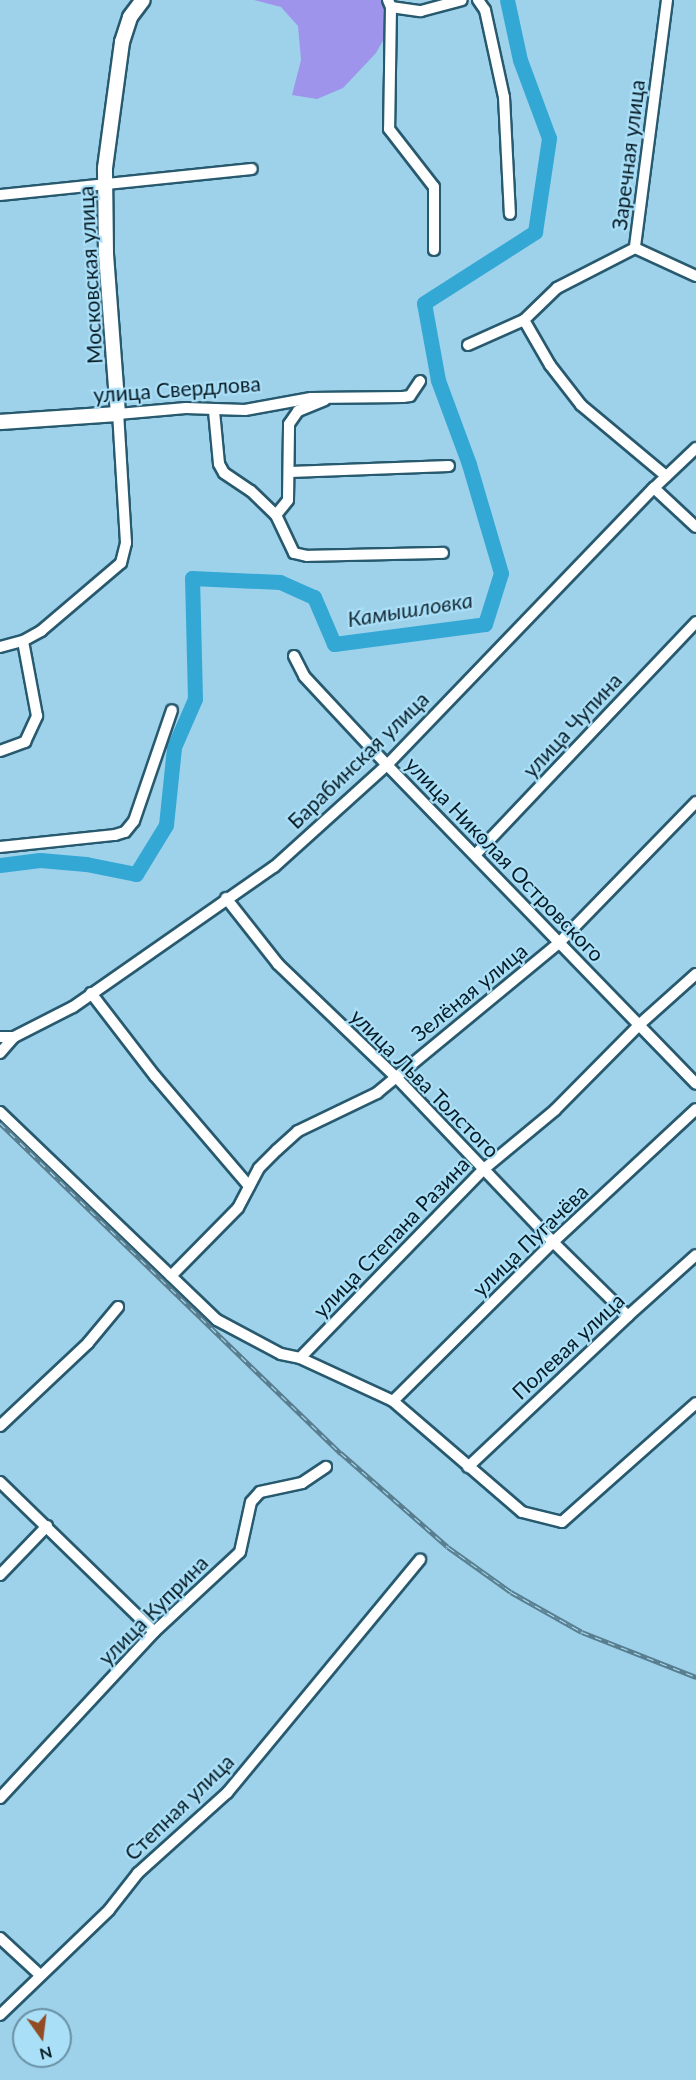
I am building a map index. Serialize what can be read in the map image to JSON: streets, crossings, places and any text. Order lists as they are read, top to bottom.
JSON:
{
  "streets": {
    "main road": ["Московская улица", "улица Свердлова"],
    "street": [
      "Заречная улица",
      "улица Чупина",
      "Барабинская улица",
      "улица Николая Островского",
      "Зелёная улица",
      "улица Льва Толстого",
      "улица Степана Разина",
      "улица Пугачёва",
      "Полевая улица",
      "улица Куприна",
      "Степная улица"
    ]
  },
  "crossings": [
    ["Московская улица", "улица Свердлова"],
    ["улица Чупина", "улица Николая Островского"],
    ["Барабинская улица", "улица Николая Островского"],
    ["Барабинская улица", "улица Льва Толстого"],
    ["улица Николая Островского", "Зелёная улица"],
    ["улица Николая Островского", "улица Степана Разина"],
    ["Зелёная улица", "улица Льва Толстого"],
    ["улица Льва Толстого", "улица Степана Разина"],
    ["улица Льва Толстого", "улица Пугачёва"],
    ["улица Льва Толстого", "Полевая улица"]
  ],
  "water": ["Камышловка"],
  "north": "bottom"
}
